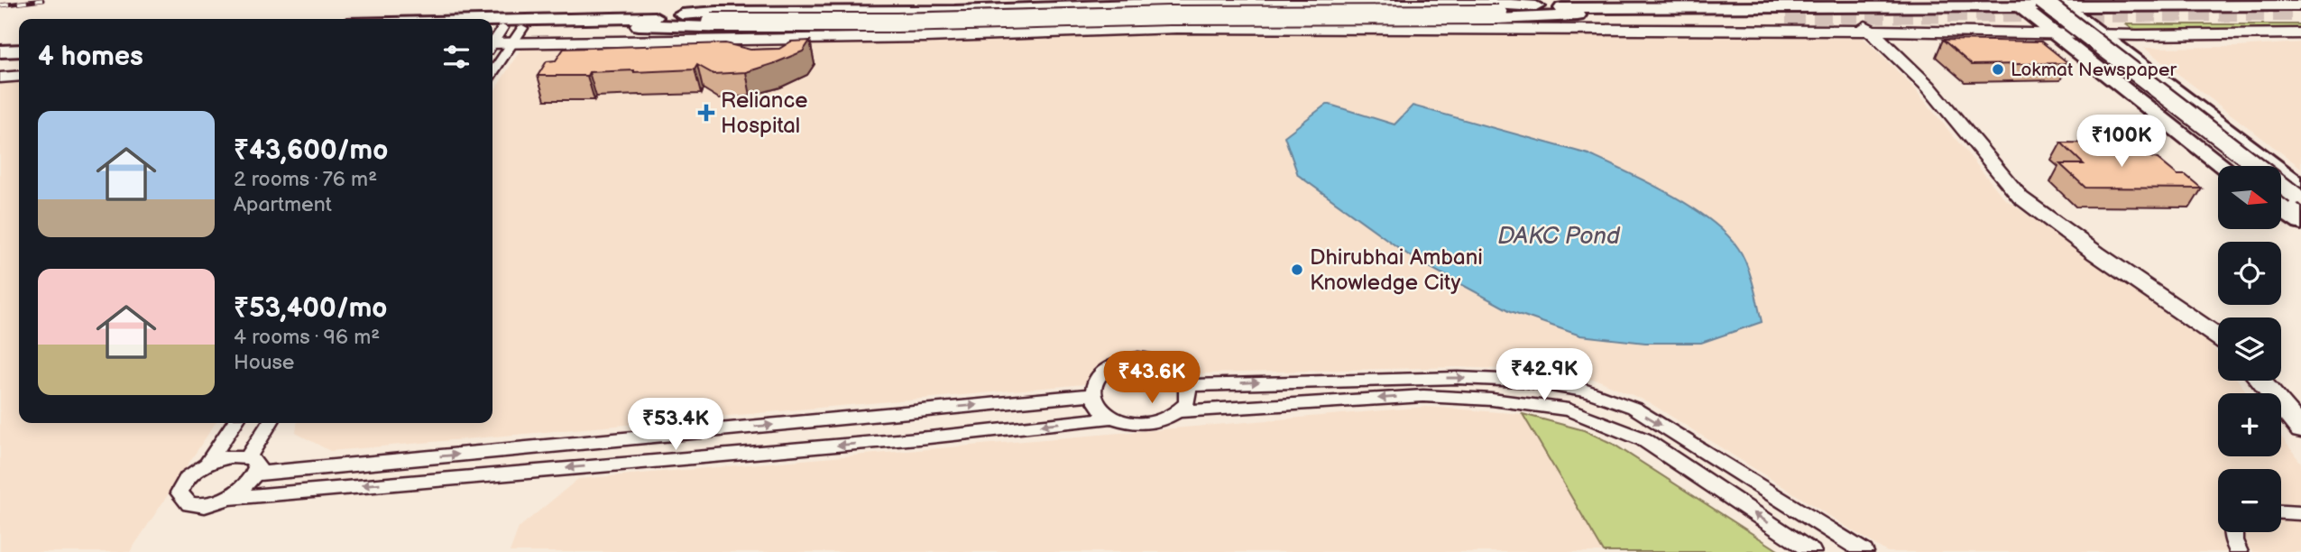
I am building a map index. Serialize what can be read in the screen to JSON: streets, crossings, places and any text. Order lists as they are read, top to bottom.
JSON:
{
  "water": ["DAKC Pond"],
  "places": {
    "other": ["Lokmat Newspaper", "Dhirubhai Ambani Knowledge City"],
    "health": ["Reliance Hospital"]
  },
  "north": "right",
  "page": {
    "heading": "4 homes",
    "list": [
      {
        "name": "₹43,600/mo",
        "note": "2 rooms · 76 m² · Apartment"
      },
      {
        "name": "₹53,400/mo",
        "note": "4 rooms · 96 m² · House"
      }
    ],
    "price": [
      "₹100K",
      "₹42.9K",
      "₹43.6K",
      "₹53.4K"
    ],
    "map_buttons": ["+", "−"]
  }
}
